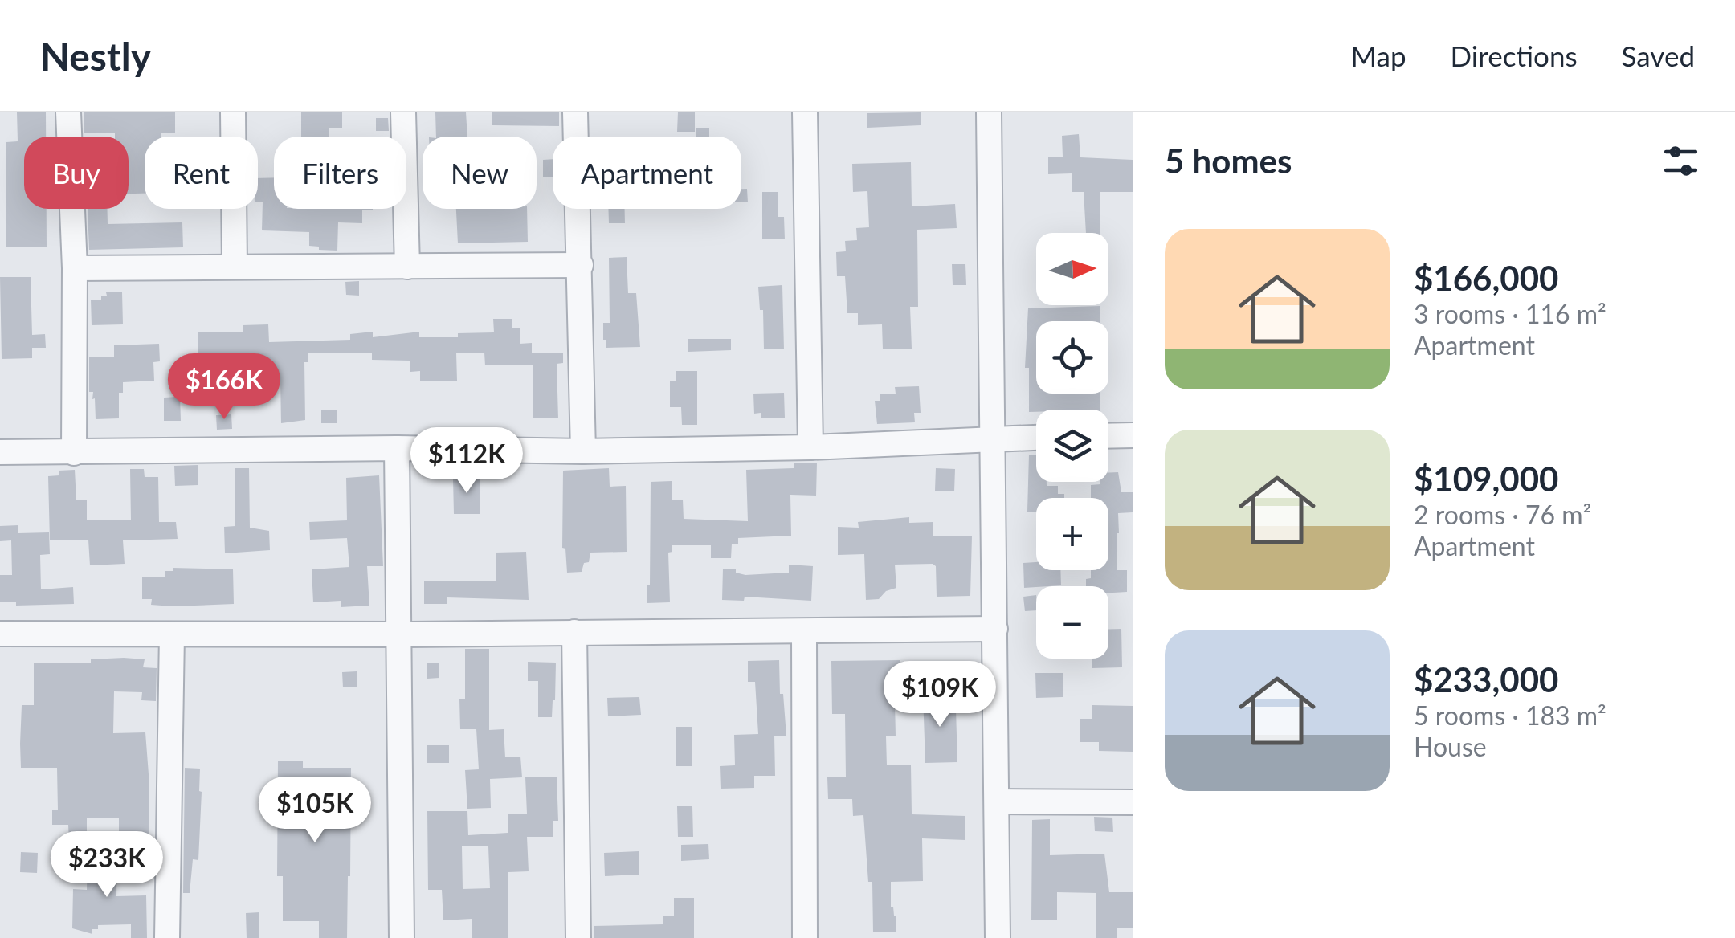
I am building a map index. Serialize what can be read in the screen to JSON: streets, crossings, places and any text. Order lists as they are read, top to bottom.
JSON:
{
  "north": "right",
  "page": {
    "header": "Nestly",
    "nav": ["Map", "Directions", "Saved"],
    "heading": "5 homes",
    "chip": [
      "Buy",
      "Rent",
      "Filters",
      "New",
      "Apartment"
    ],
    "list": [
      {
        "name": "$166,000",
        "note": "3 rooms · 116 m² · Apartment"
      },
      {
        "name": "$109,000",
        "note": "2 rooms · 76 m² · Apartment"
      },
      {
        "name": "$233,000",
        "note": "5 rooms · 183 m² · House"
      }
    ],
    "map_buttons": ["+", "−"],
    "price": [
      "$166K",
      "$112K",
      "$109K",
      "$105K",
      "$233K"
    ]
  }
}
